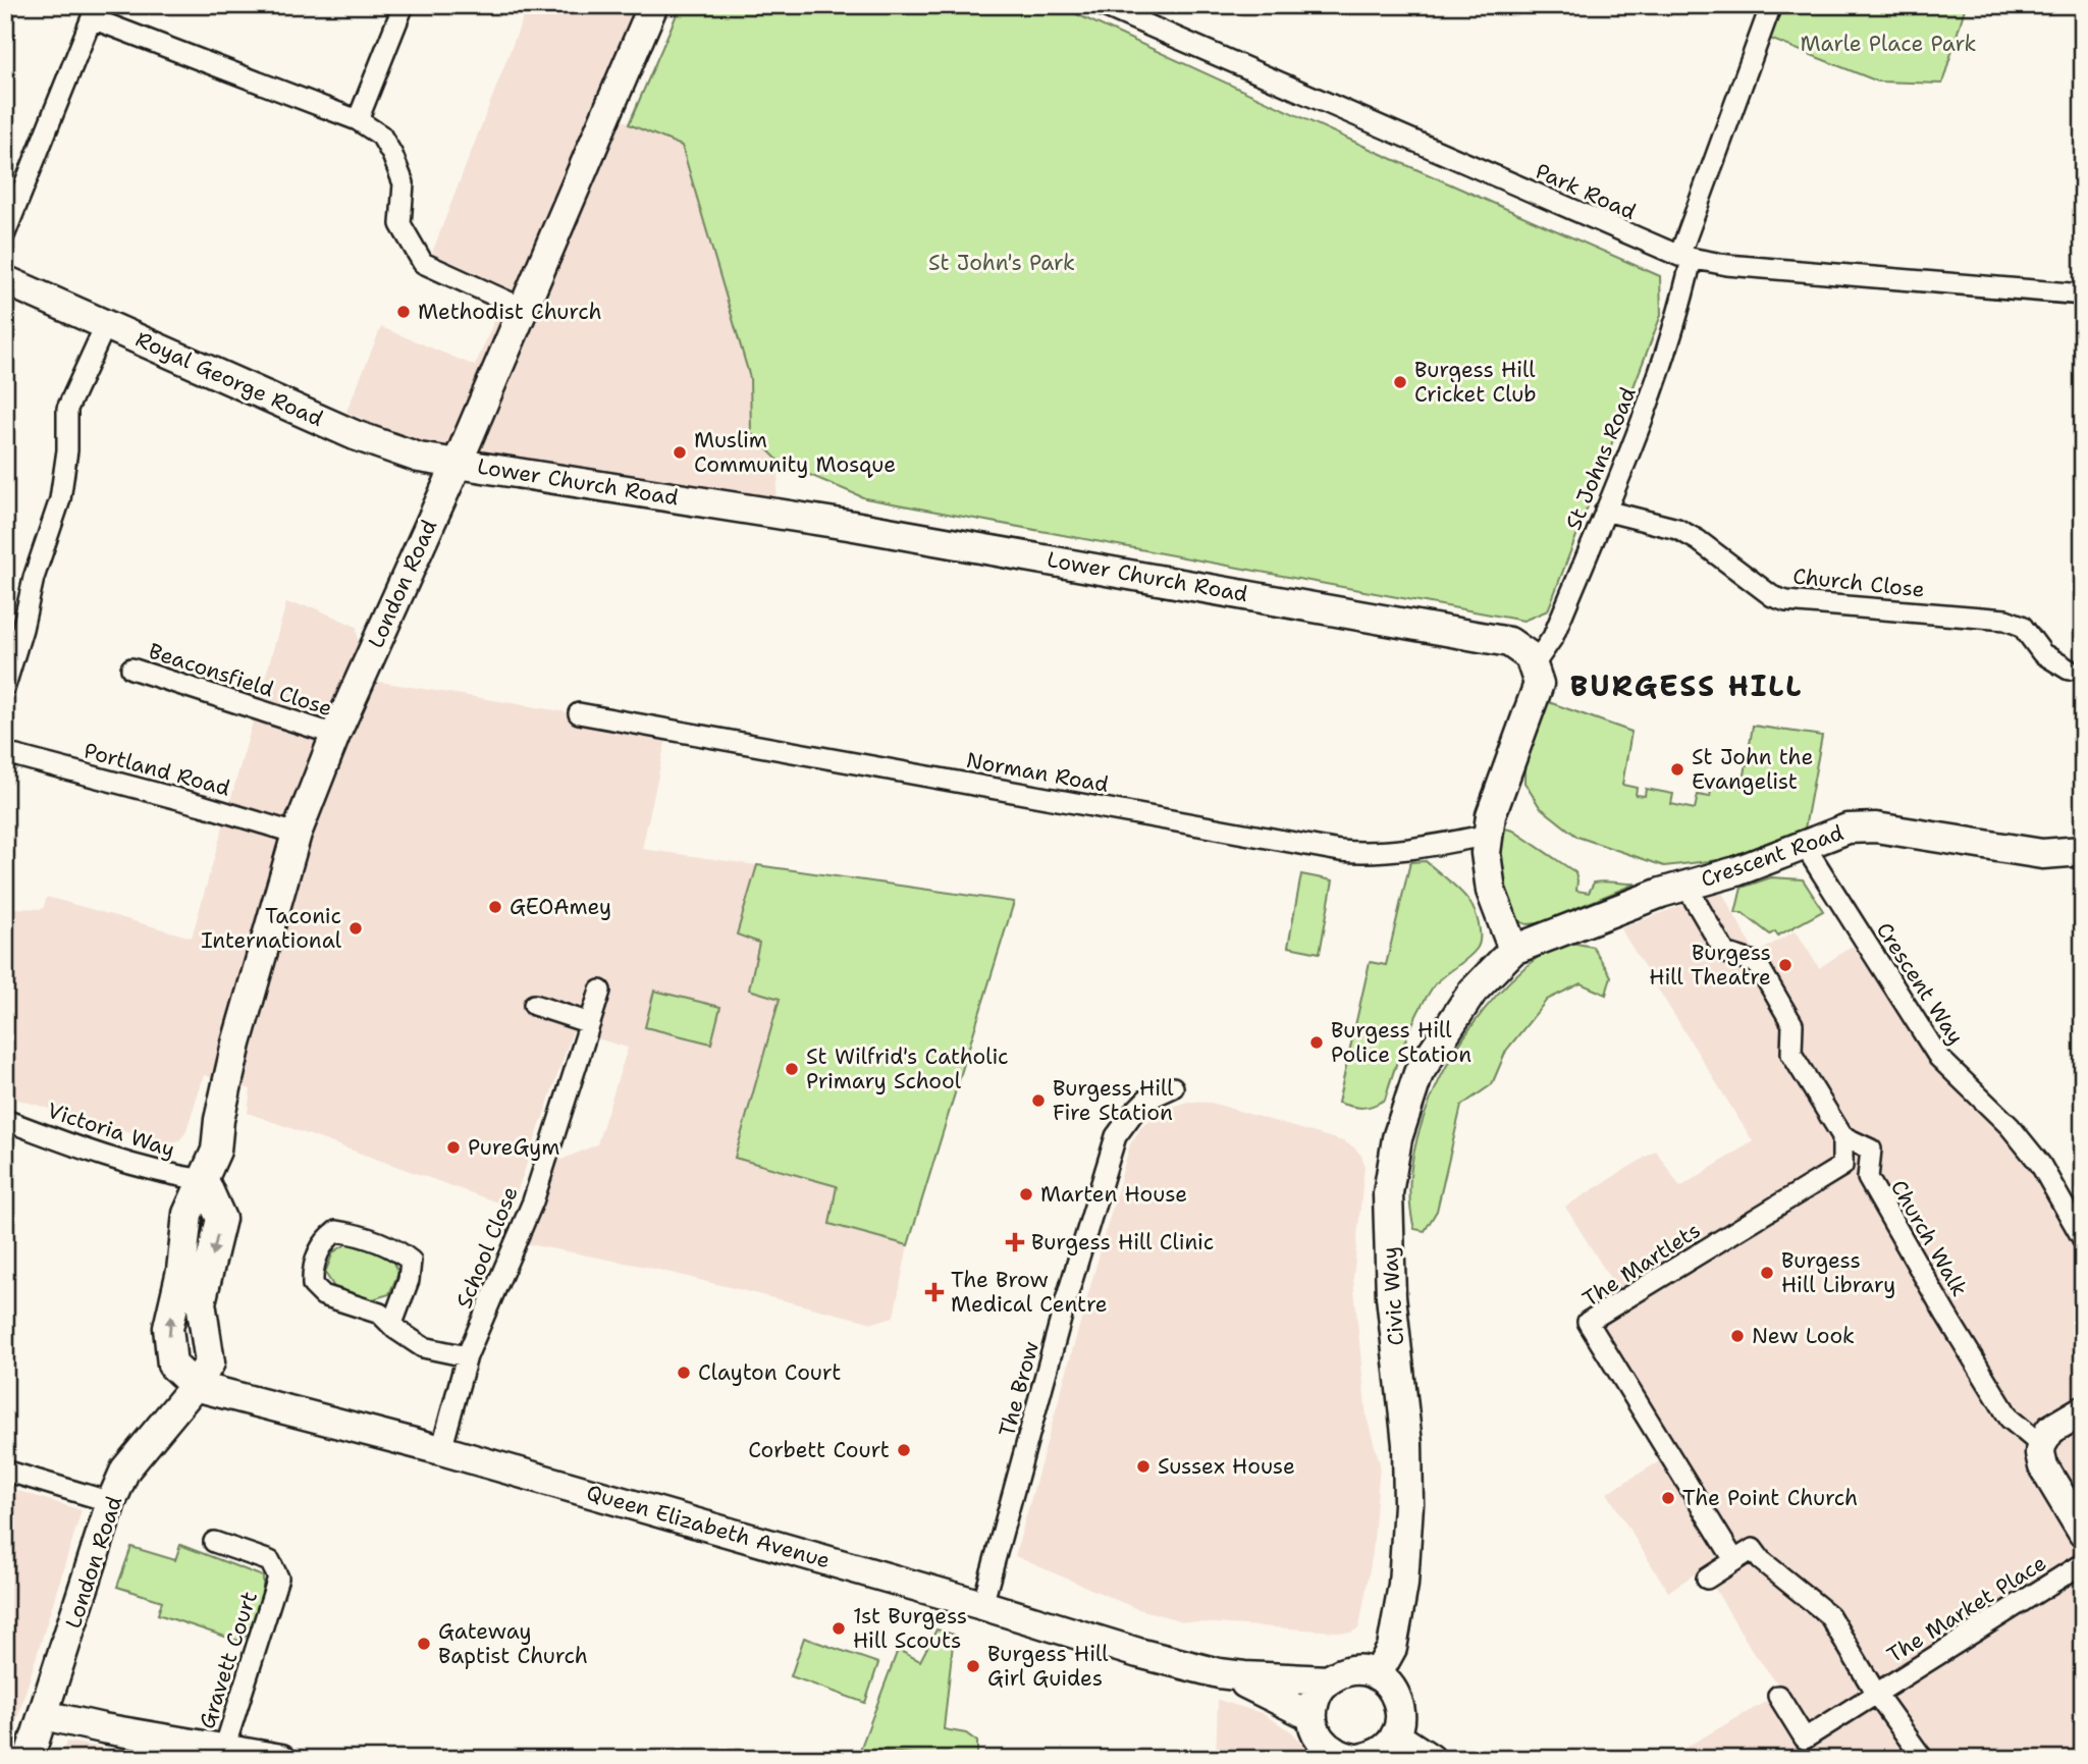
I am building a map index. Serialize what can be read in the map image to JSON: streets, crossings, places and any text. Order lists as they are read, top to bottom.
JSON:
{
  "streets": {
    "street": [
      "Park Road",
      "Royal George Road",
      "St Johns Road",
      "Lower Church Road",
      "Church Close",
      "London Road",
      "Beaconsfield Close",
      "Portland Road",
      "Norman Road",
      "Crescent Road",
      "Crescent Way",
      "Victoria Way",
      "Church Walk",
      "School Close",
      "The Martlets",
      "Civic Way",
      "The Brow",
      "Queen Elizabeth Avenue",
      "The Market Place",
      "Gravett Court"
    ]
  },
  "crossings": [
    ["Park Road", "St Johns Road"],
    ["Royal George Road", "Lower Church Road"],
    ["Royal George Road", "London Road"],
    ["St Johns Road", "Lower Church Road"],
    ["St Johns Road", "Church Close"],
    ["Lower Church Road", "London Road"],
    ["London Road", "Beaconsfield Close"],
    ["London Road", "Portland Road"],
    ["London Road", "Victoria Way"],
    ["London Road", "Queen Elizabeth Avenue"],
    ["Crescent Road", "Crescent Way"],
    ["Crescent Road", "Church Walk"],
    ["Crescent Road", "Civic Way"],
    ["School Close", "Queen Elizabeth Avenue"],
    ["The Martlets", "The Market Place"],
    ["Civic Way", "Queen Elizabeth Avenue"],
    ["The Brow", "Queen Elizabeth Avenue"]
  ],
  "districts": ["BURGESS HILL"],
  "parks": ["Marle Place Park", "St John's Park"],
  "places": {
    "other": [
      "Methodist Church",
      "Burgess Hill Cricket Club",
      "Muslim Community Mosque",
      "St John the Evangelist",
      "GEOAmey",
      "Taconic International",
      "Burgess Hill Theatre",
      "Burgess Hill Police Station",
      "St Wilfrid's Catholic Primary School",
      "Burgess Hill Fire Station",
      "PureGym",
      "Marten House",
      "Burgess Hill Library",
      "New Look",
      "Clayton Court",
      "Corbett Court",
      "Sussex House",
      "The Point Church",
      "1st Burgess Hill Scouts",
      "Gateway Baptist Church",
      "Burgess Hill Girl Guides"
    ],
    "health": ["Burgess Hill Clinic", "The Brow Medical Centre"]
  }
}
